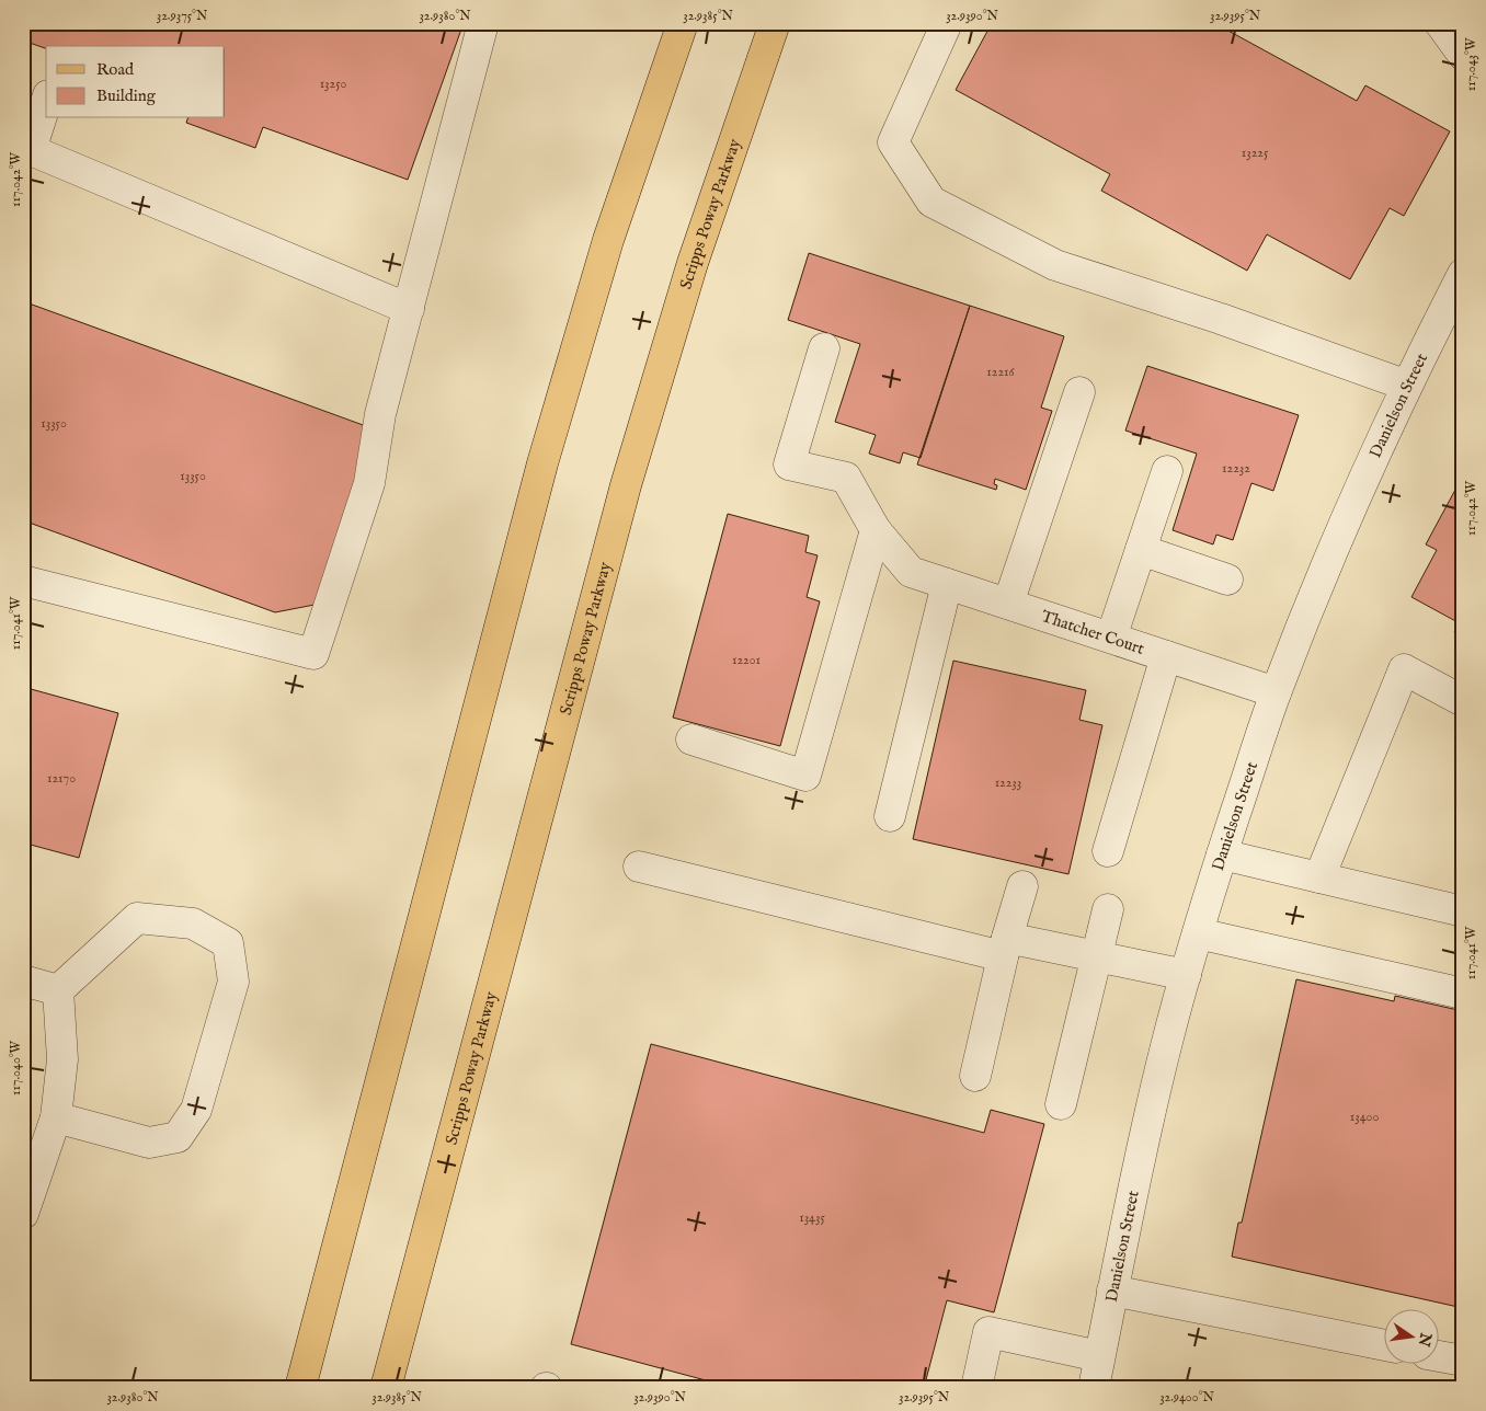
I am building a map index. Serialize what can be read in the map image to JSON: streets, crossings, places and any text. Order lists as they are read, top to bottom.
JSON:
{
  "streets": {
    "main road": ["Scripps Poway Parkway"],
    "street": ["Danielson Street", "Thatcher Court"]
  },
  "crossings": [
    ["Danielson Street", "Thatcher Court"]
  ],
  "house_numbers": [
    "13250",
    "13225",
    "12216",
    "13350",
    "12232",
    "13350",
    "12201",
    "12170",
    "12233",
    "13400",
    "13435"
  ],
  "legend": ["Road", "Building"],
  "north": "right",
  "coordinates": [
    "32.9375°N",
    "32.9380°N",
    "32.9385°N",
    "32.9390°N",
    "32.9395°N",
    "117.043°W",
    "117.042°W",
    "117.041°W",
    "117.040°W",
    "32.9400°N"
  ]
}
